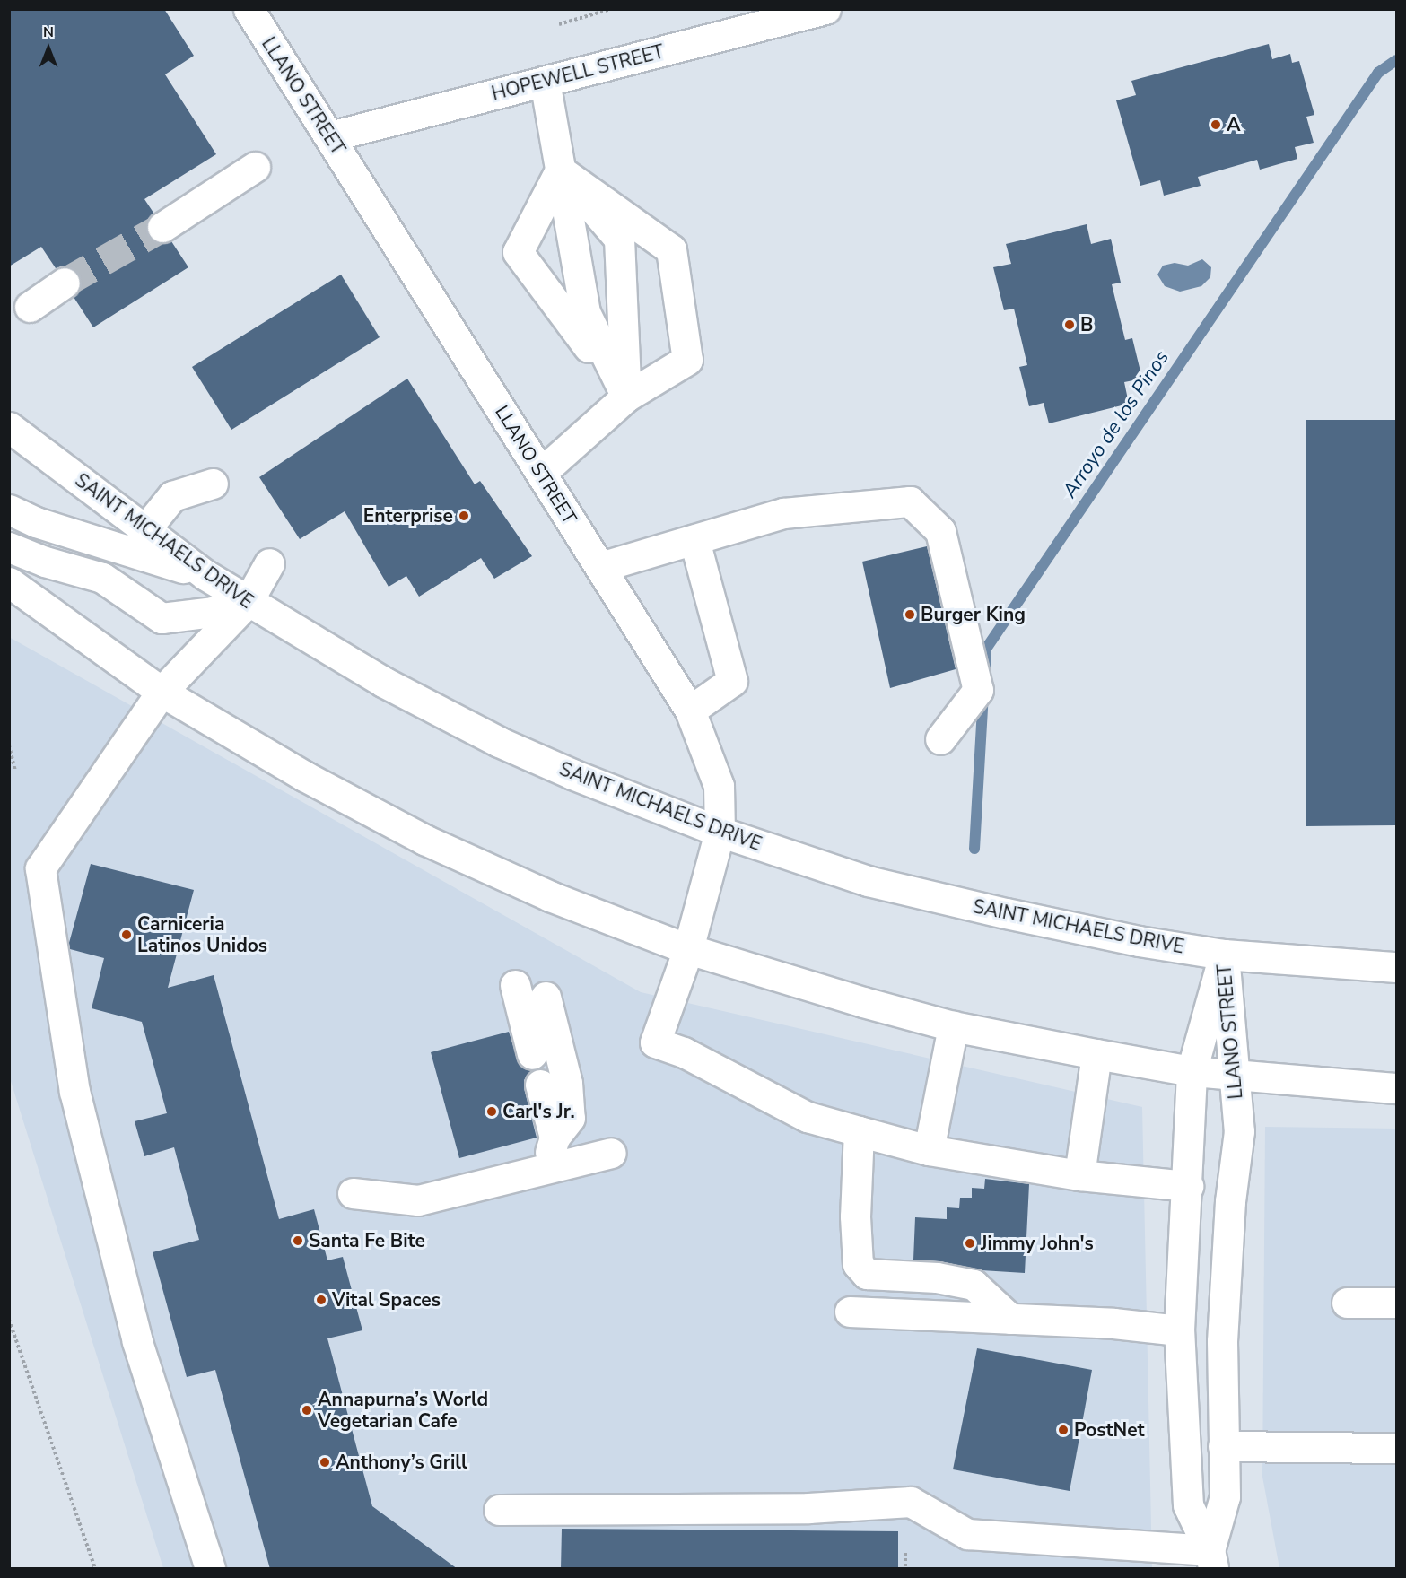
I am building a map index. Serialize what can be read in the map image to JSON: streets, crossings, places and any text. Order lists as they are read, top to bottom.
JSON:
{
  "streets": {
    "main road": ["HOPEWELL STREET", "LLANO STREET", "SAINT MICHAELS DRIVE"]
  },
  "crossings": [
    ["HOPEWELL STREET", "LLANO STREET"],
    ["LLANO STREET", "SAINT MICHAELS DRIVE"]
  ],
  "water": ["Arroyo de los Pinos"],
  "places": [
    "A",
    "B",
    "Enterprise",
    "Burger King",
    "Carniceria Latinos Unidos",
    "Carl's Jr.",
    "Santa Fe Bite",
    "Jimmy John's",
    "Vital Spaces",
    "Annapurna’s World Vegetarian Cafe",
    "PostNet",
    "Anthony’s Grill"
  ],
  "north": "top"
}
